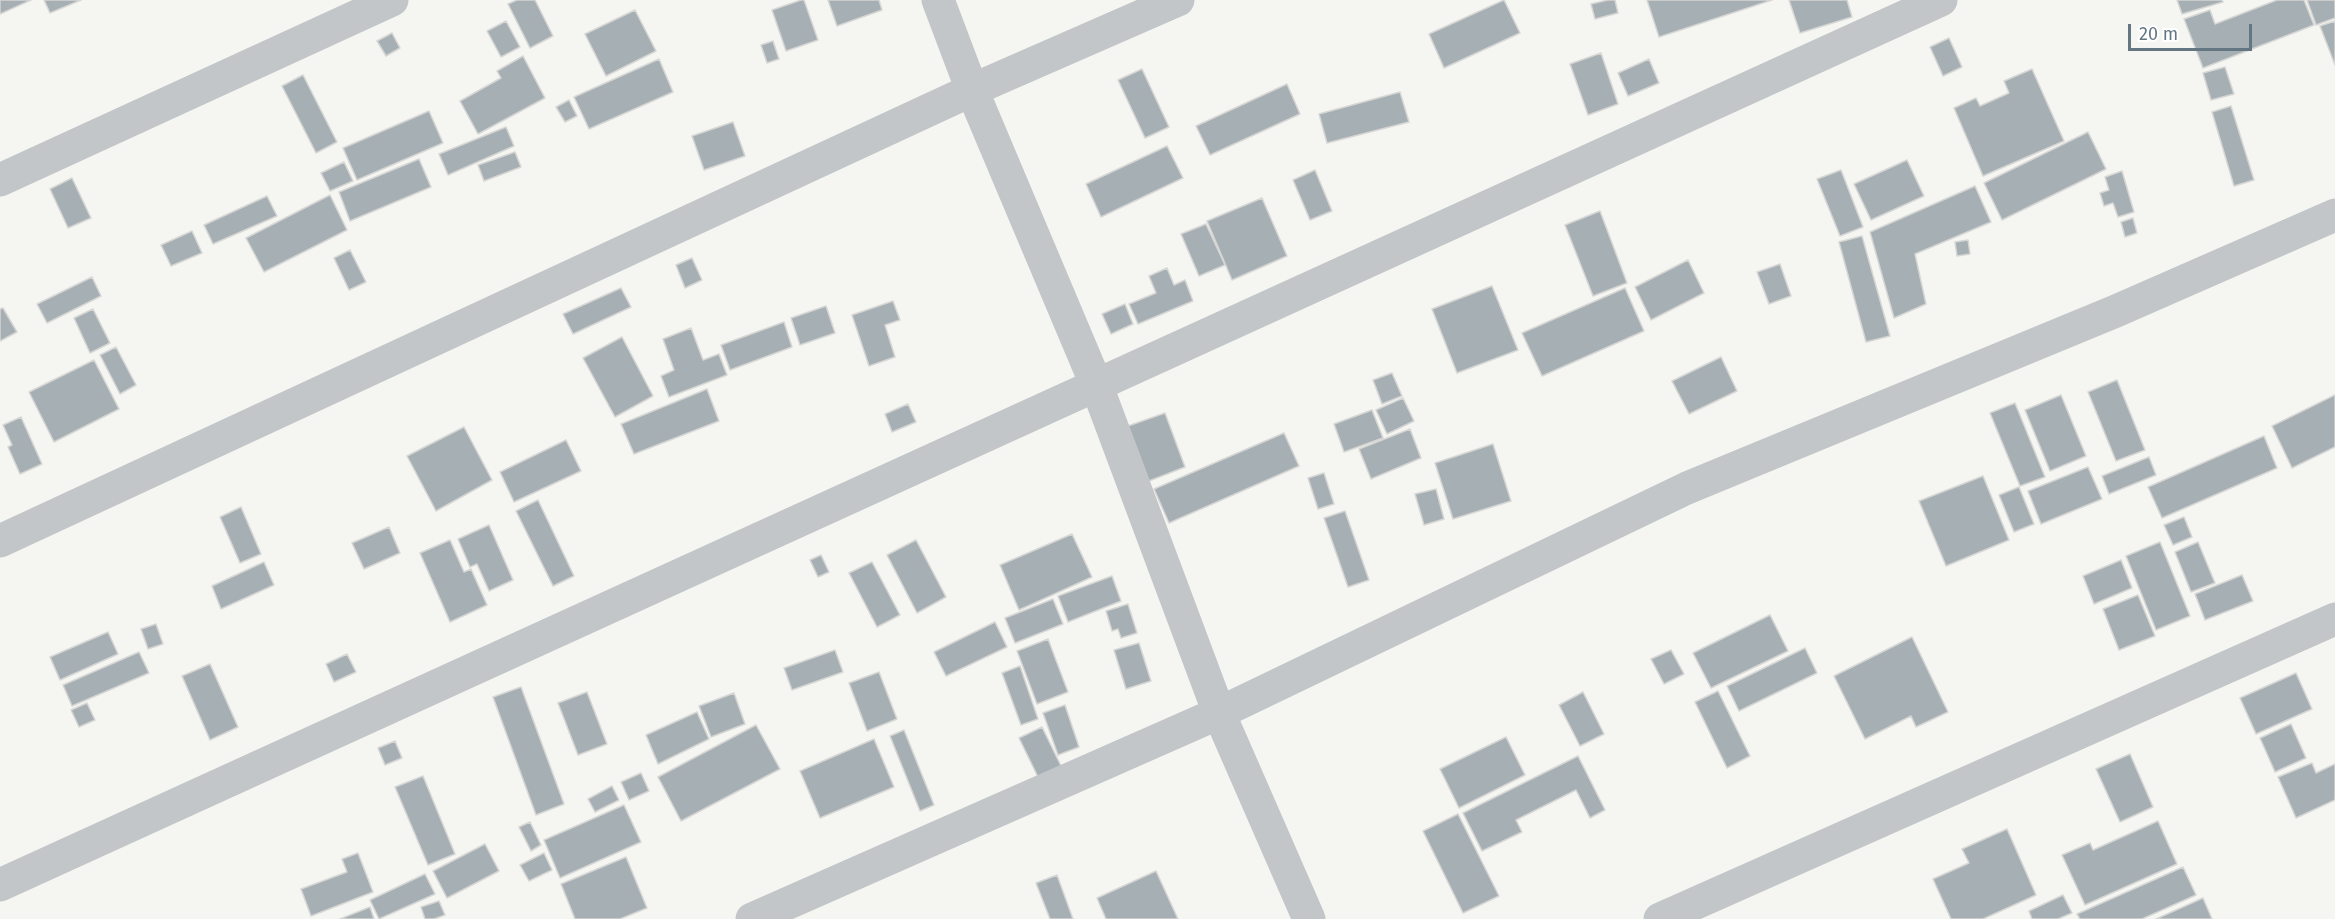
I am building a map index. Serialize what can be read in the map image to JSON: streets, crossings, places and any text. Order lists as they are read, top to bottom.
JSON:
{
  "scale_bar": "20 m"
}
